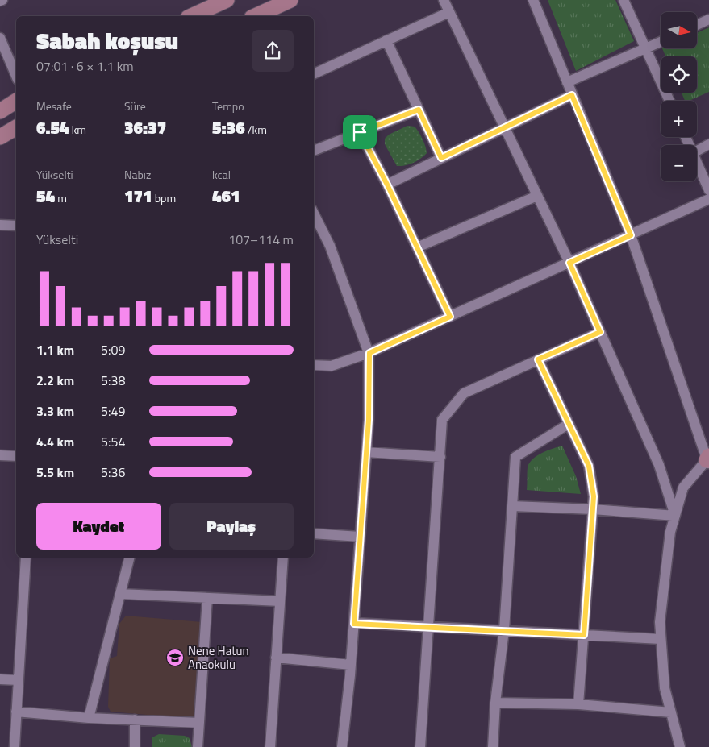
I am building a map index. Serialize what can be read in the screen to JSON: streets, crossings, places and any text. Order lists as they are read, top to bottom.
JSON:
{
  "places": {
    "school or university": ["Nene Hatun Anaokulu"]
  },
  "north": "right",
  "page": {
    "map_buttons": ["+", "−"],
    "heading": ["Sabah koşusu", "07:01 · 6 × 1.1 km"],
    "stats": [
      ["Mesafe", "6.54 km"],
      ["Süre", "36:37"],
      ["Tempo", "5:36 /km"],
      ["Yükselti", "54 m"],
      ["Nabız", "171 bpm"],
      ["kcal", "461"]
    ],
    "chart": ["Yükselti", "107–114 m"],
    "list": [
      {
        "name": "1.1 km",
        "note": "5:09"
      },
      {
        "name": "2.2 km",
        "note": "5:38"
      },
      {
        "name": "3.3 km",
        "note": "5:49"
      },
      {
        "name": "4.4 km",
        "note": "5:54"
      },
      {
        "name": "5.5 km",
        "note": "5:36"
      }
    ],
    "buttons": ["Kaydet", "Paylaş"]
  }
}
